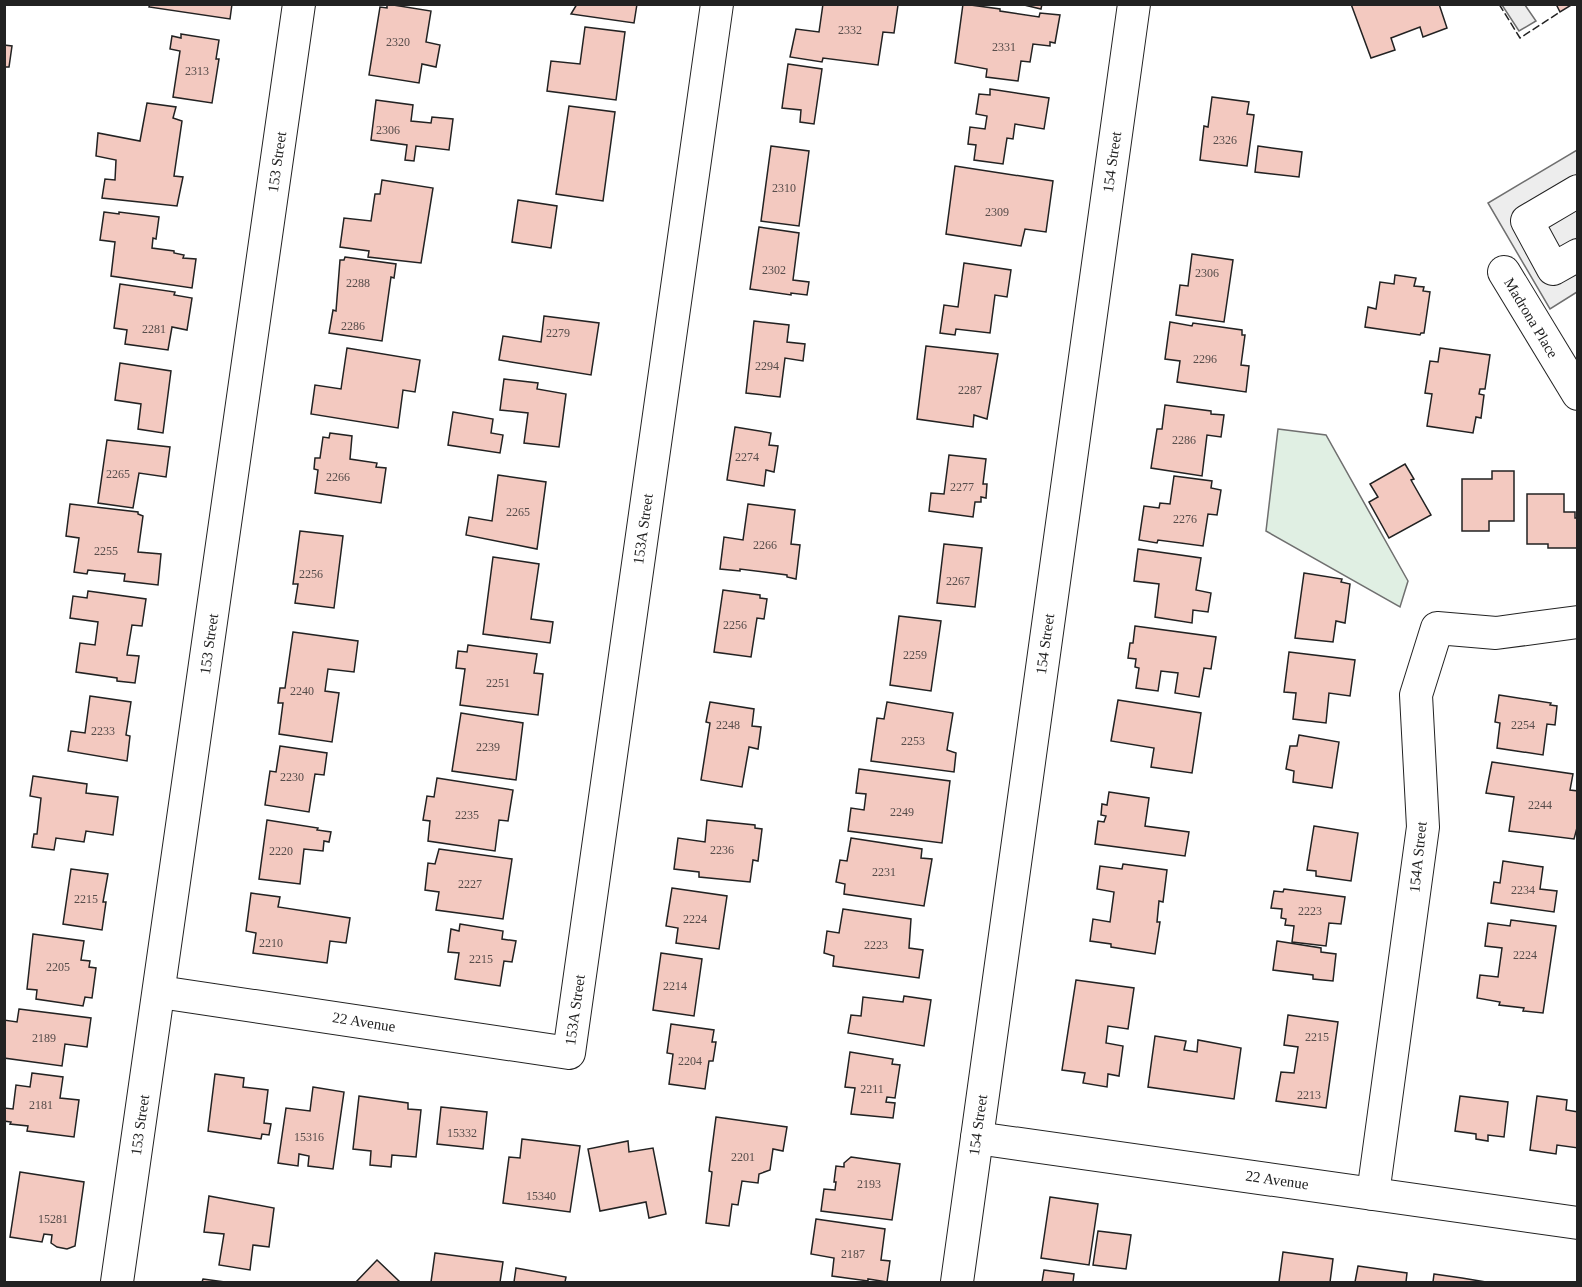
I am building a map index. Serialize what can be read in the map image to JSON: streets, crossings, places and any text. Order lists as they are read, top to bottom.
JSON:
{
  "streets": {
    "street": [
      "153 Street",
      "154 Street",
      "Madrona Place",
      "153A Street",
      "154A Street",
      "22 Avenue"
    ]
  },
  "crossings": [
    ["153 Street", "22 Avenue"],
    ["154 Street", "22 Avenue"],
    ["153A Street", "22 Avenue"],
    ["154A Street", "22 Avenue"]
  ],
  "house_numbers": [
    "2332",
    "2320",
    "2331",
    "2313",
    "2306",
    "2326",
    "2310",
    "2309",
    "2302",
    "2306",
    "2288",
    "2286",
    "2281",
    "2279",
    "2296",
    "2294",
    "2287",
    "2286",
    "2274",
    "2265",
    "2266",
    "2277",
    "2265",
    "2276",
    "2266",
    "2255",
    "2256",
    "2267",
    "2256",
    "2259",
    "2251",
    "2240",
    "2248",
    "2254",
    "2233",
    "2253",
    "2239",
    "2230",
    "2244",
    "2249",
    "2235",
    "2236",
    "2220",
    "2231",
    "2227",
    "2234",
    "2215",
    "2223",
    "2224",
    "2210",
    "2223",
    "2224",
    "2215",
    "2205",
    "2214",
    "2215",
    "2189",
    "2204",
    "2211",
    "2213",
    "2181",
    "15332",
    "15316",
    "2201",
    "2193",
    "15340",
    "15281",
    "2187"
  ]
}
